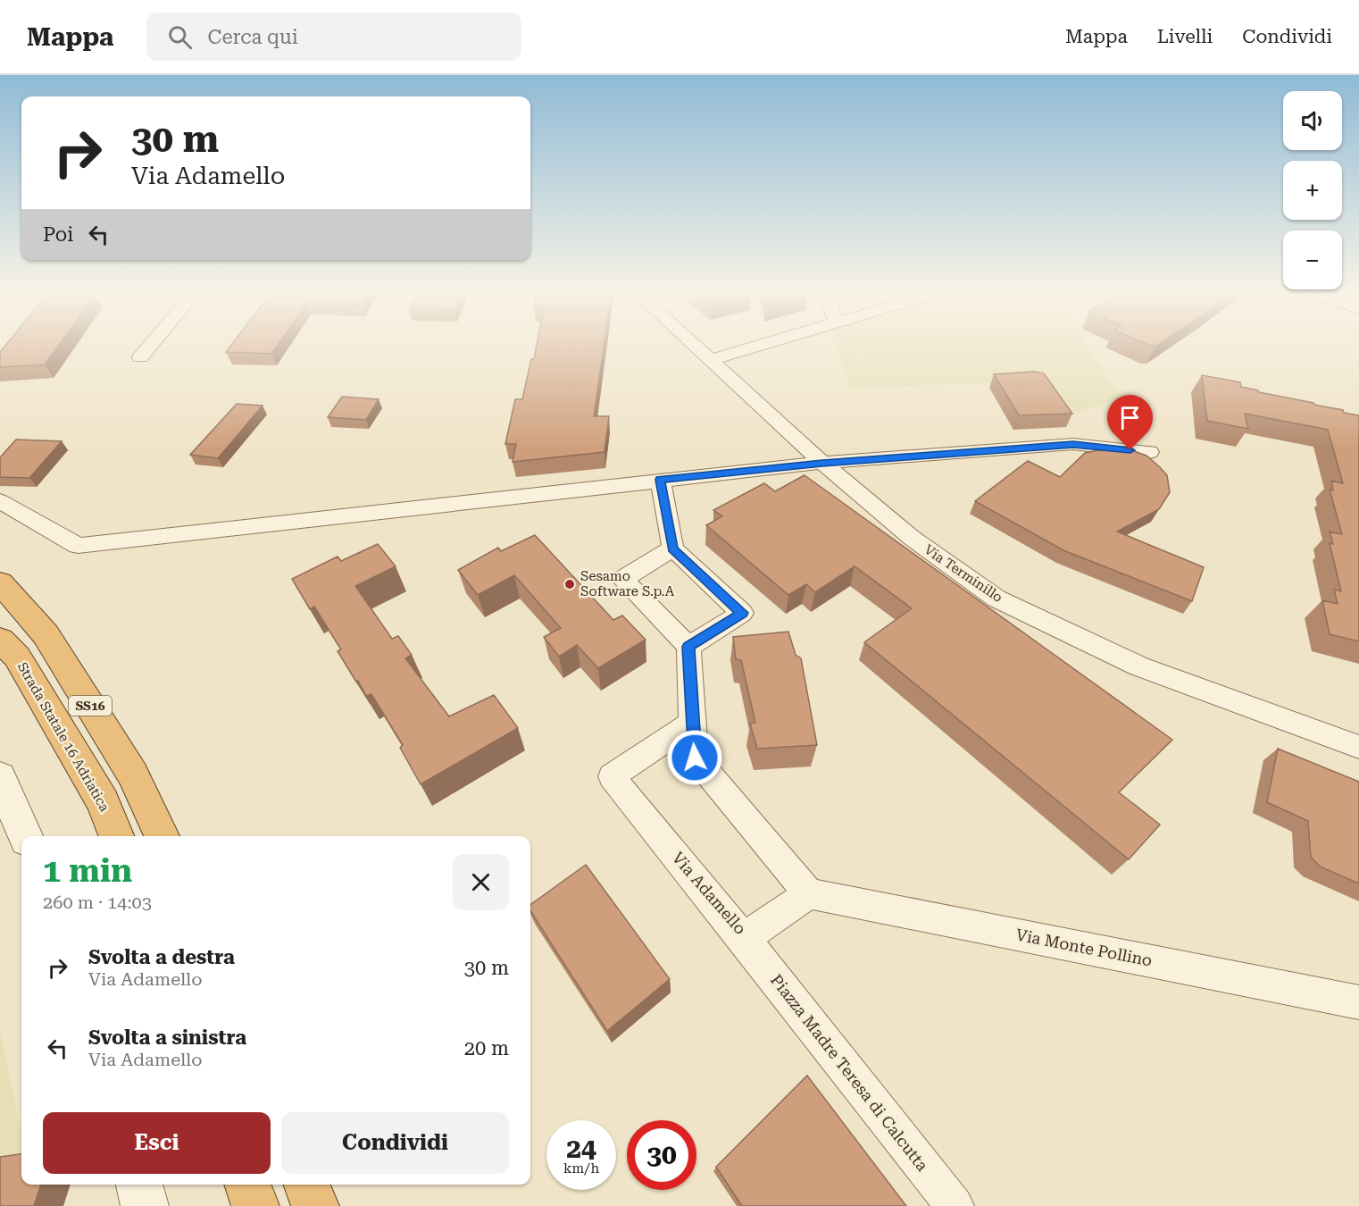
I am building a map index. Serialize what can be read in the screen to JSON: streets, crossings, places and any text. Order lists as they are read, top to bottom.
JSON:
{
  "streets": {
    "highway": ["SS16", "Strada Statale 16 Adriatica"],
    "street": [
      "Via Terminillo",
      "Via Adamello",
      "Via Monte Pollino",
      "Piazza Madre Teresa di Calcutta"
    ]
  },
  "crossings": [
    ["Via Adamello", "Via Monte Pollino"],
    ["Via Adamello", "Piazza Madre Teresa di Calcutta"]
  ],
  "places": ["Sesamo Software S.p.A"],
  "page": {
    "header": "Mappa",
    "search": "Cerca qui",
    "nav": ["Mappa", "Livelli", "Condividi"],
    "map_buttons": ["+", "−"],
    "turn": ["30 m", "Via Adamello"],
    "then": "Poi",
    "heading": ["1 min", "260 m · 14:03"],
    "list": [
      {
        "name": "Svolta a destra",
        "note": "Via Adamello",
        "value": "30 m"
      },
      {
        "name": "Svolta a sinistra",
        "note": "Via Adamello",
        "value": "20 m"
      }
    ],
    "buttons": ["Esci", "Condividi"],
    "speed": "24 km/h",
    "limit": "30"
  }
}
